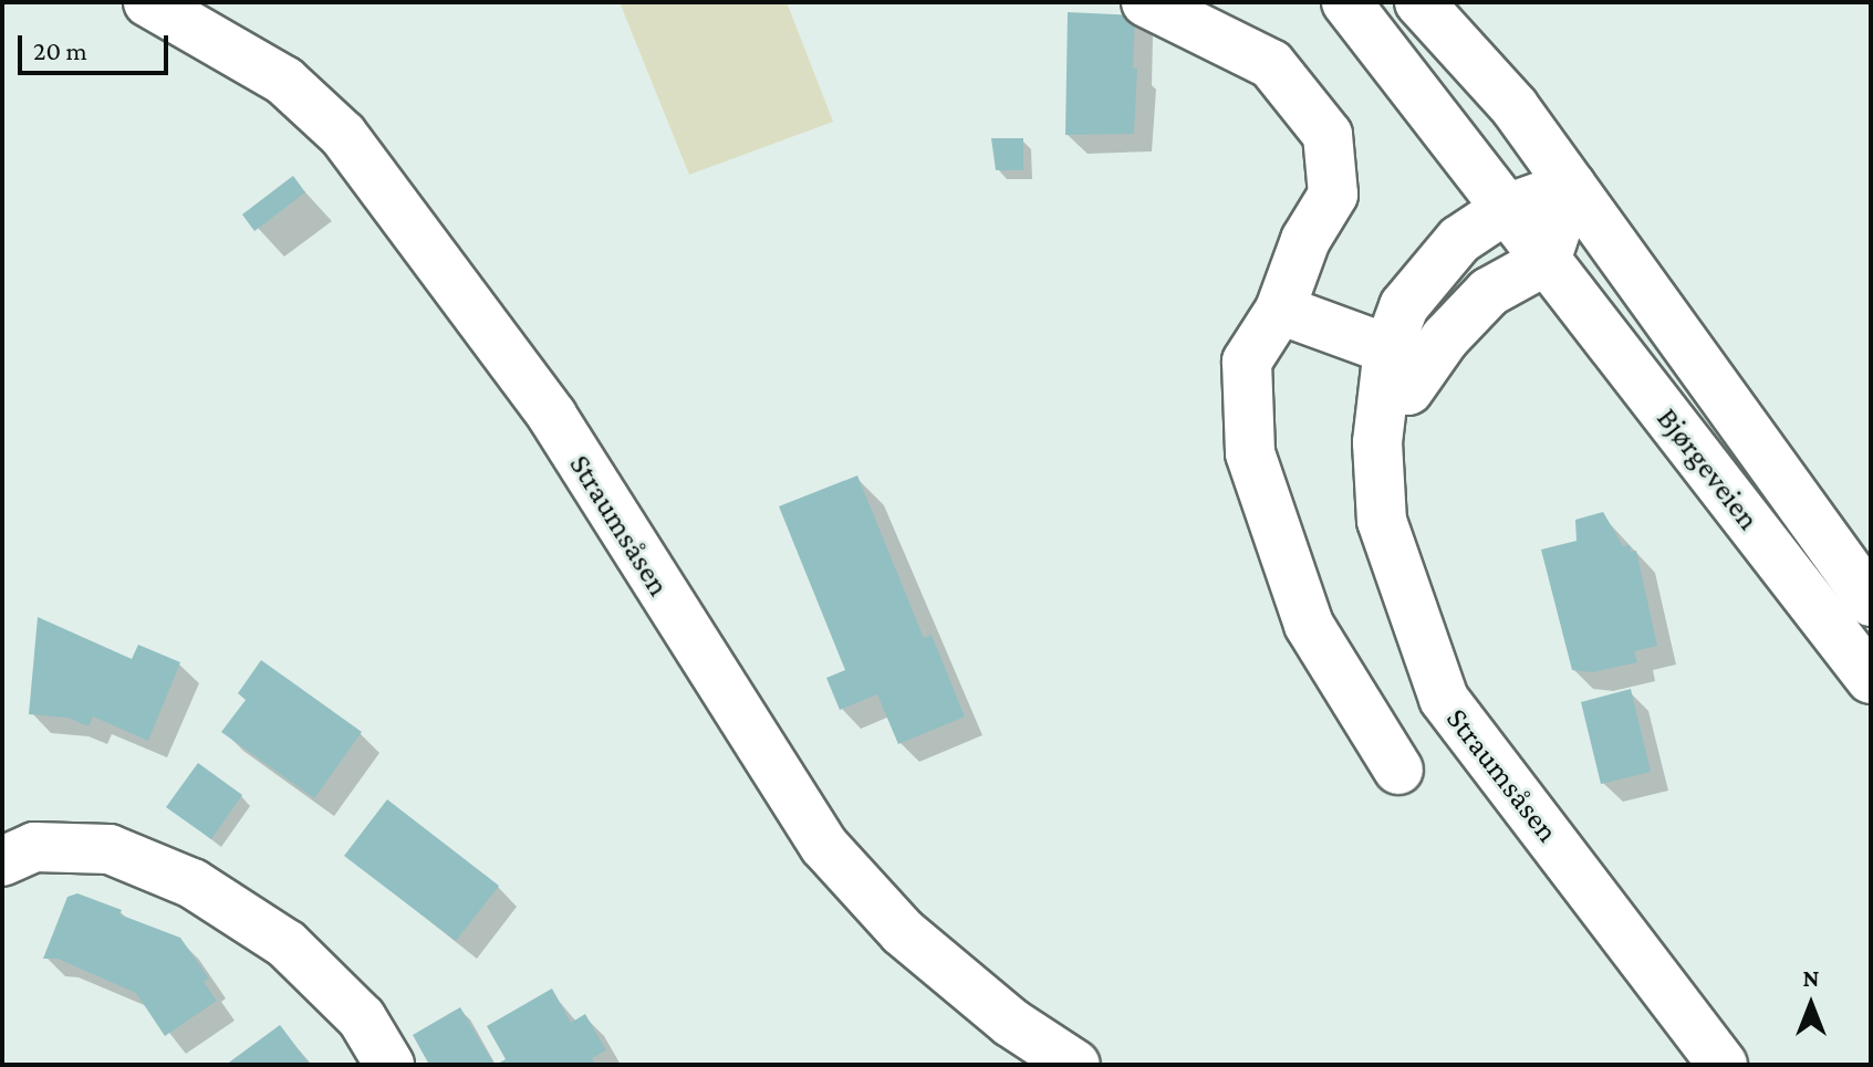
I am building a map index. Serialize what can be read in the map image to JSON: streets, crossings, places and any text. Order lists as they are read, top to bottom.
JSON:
{
  "streets": {
    "street": ["Bjørgeveien", "Straumsåsen"]
  },
  "scale_bar": "20 m",
  "north": "top"
}
